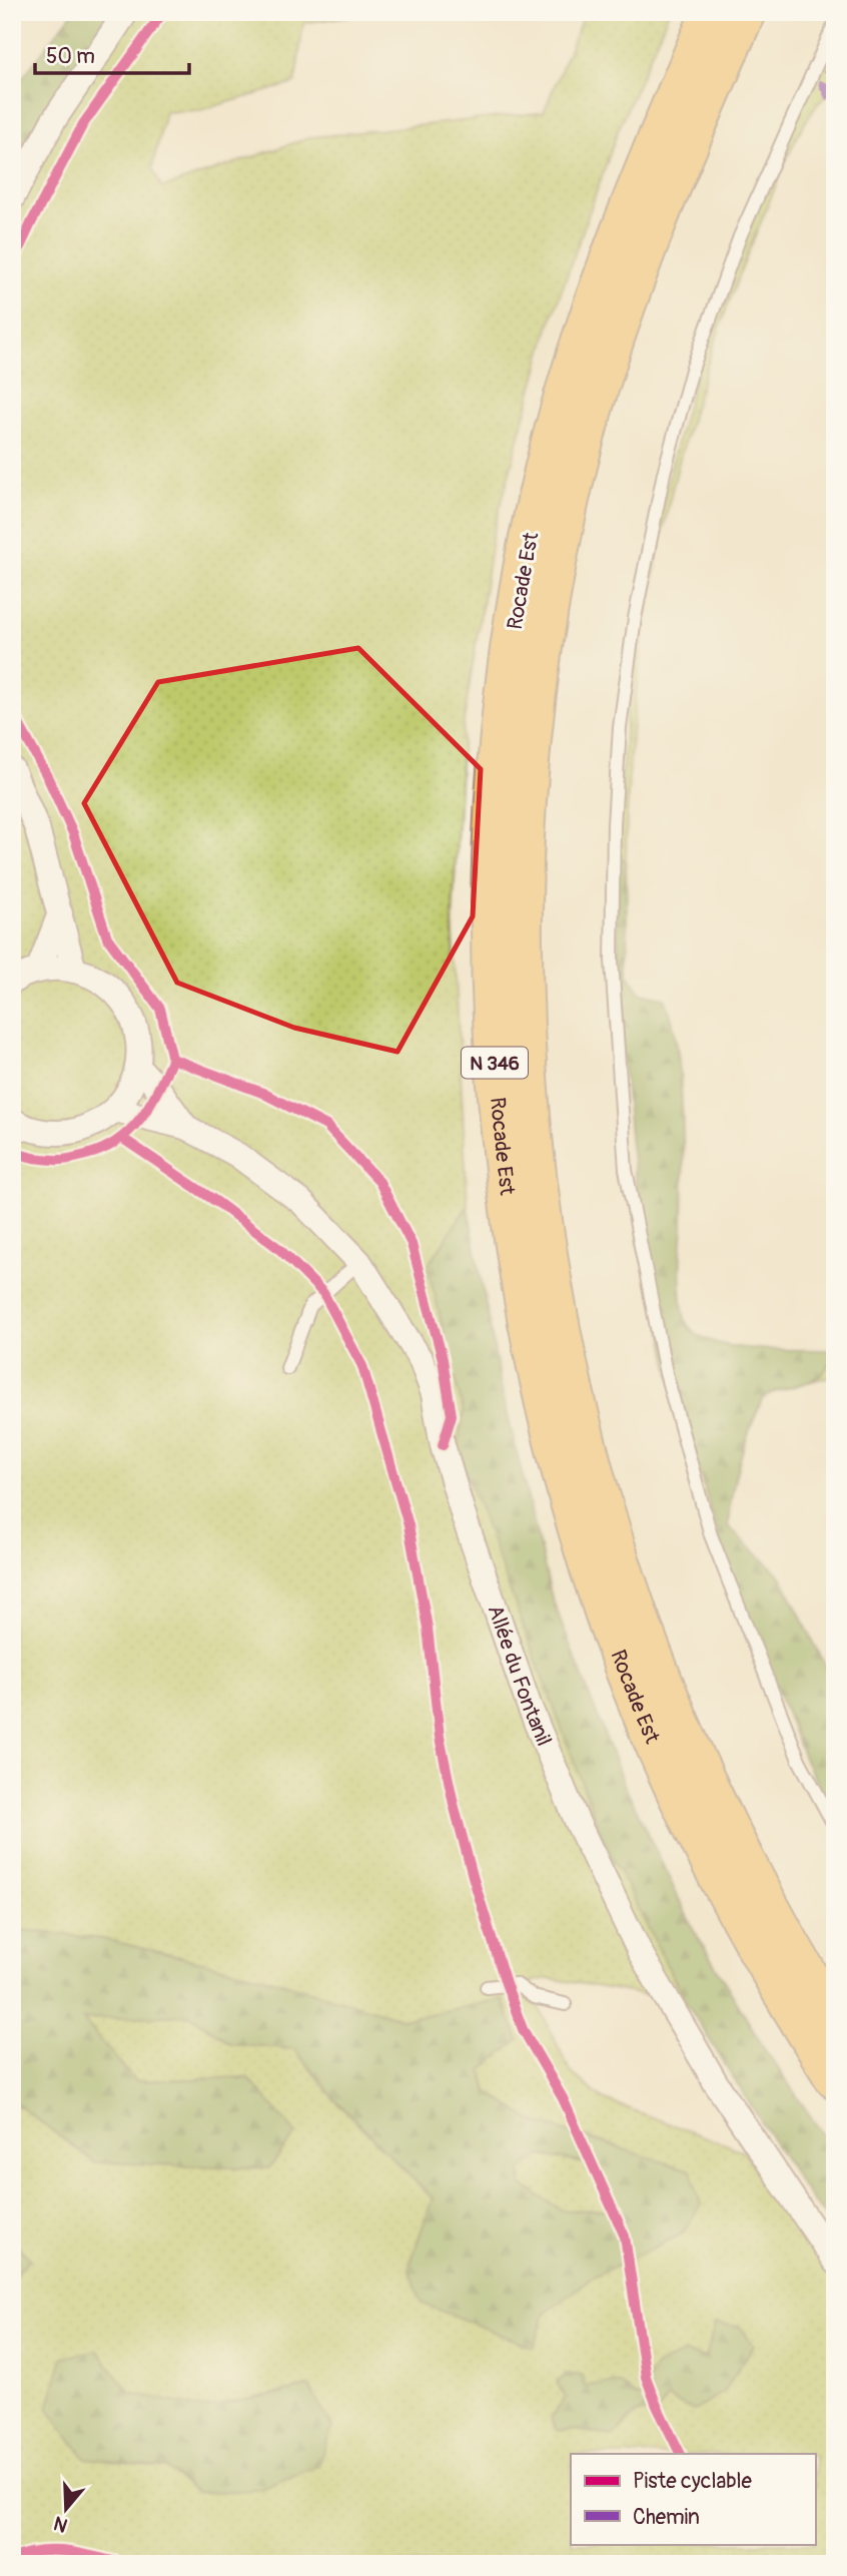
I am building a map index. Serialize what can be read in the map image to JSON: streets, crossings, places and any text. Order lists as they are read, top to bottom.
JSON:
{
  "streets": {
    "highway": ["Rocade Est", "N 346"],
    "street": ["Allée du Fontanil"]
  },
  "legend": ["Piste cyclable", "Chemin"],
  "scale_bar": "50 m",
  "north": "bottom"
}
